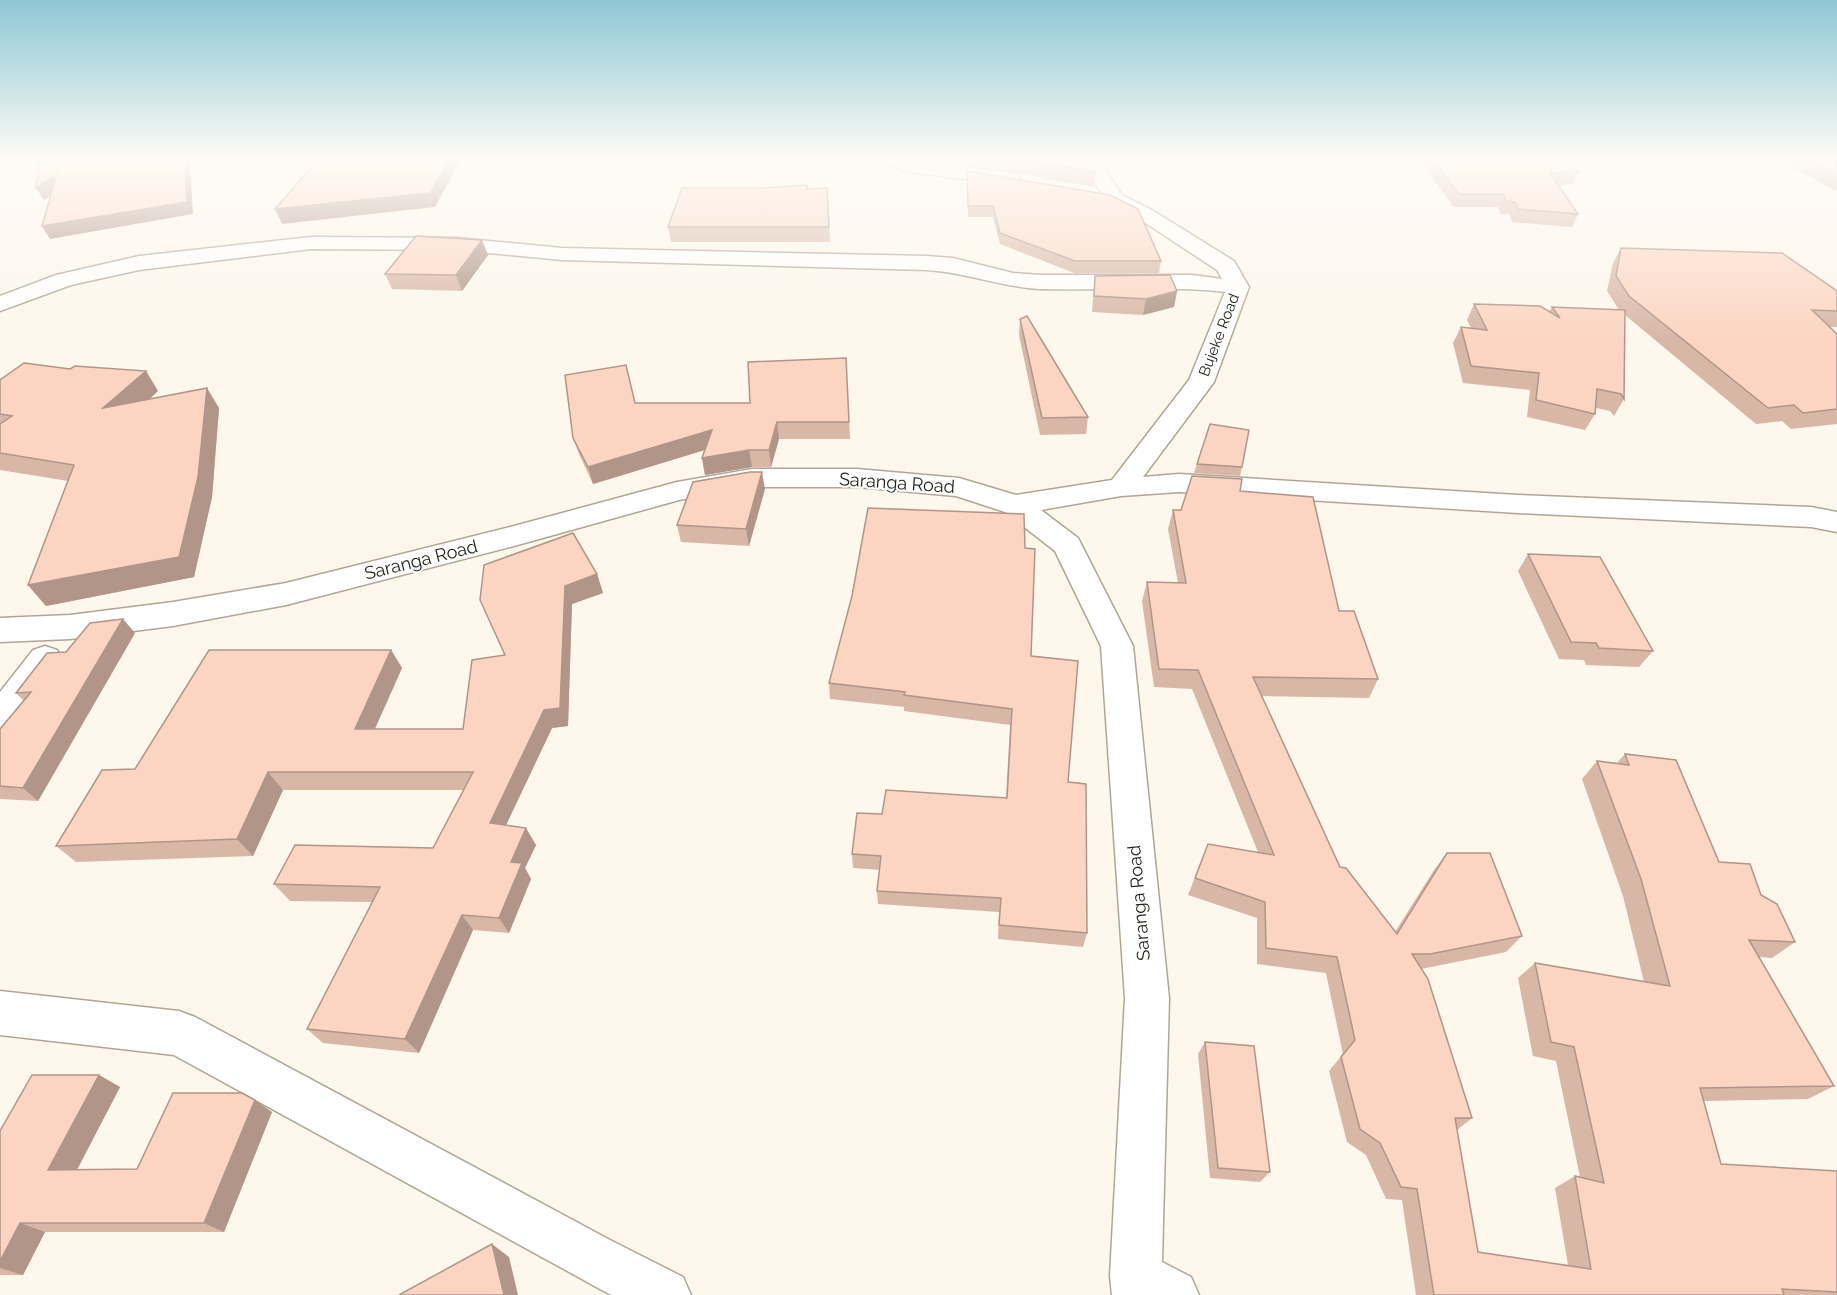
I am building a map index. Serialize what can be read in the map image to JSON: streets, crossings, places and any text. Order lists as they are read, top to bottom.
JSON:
{
  "streets": {
    "street": ["Bujeke Road", "Saranga Road"]
  }
}
